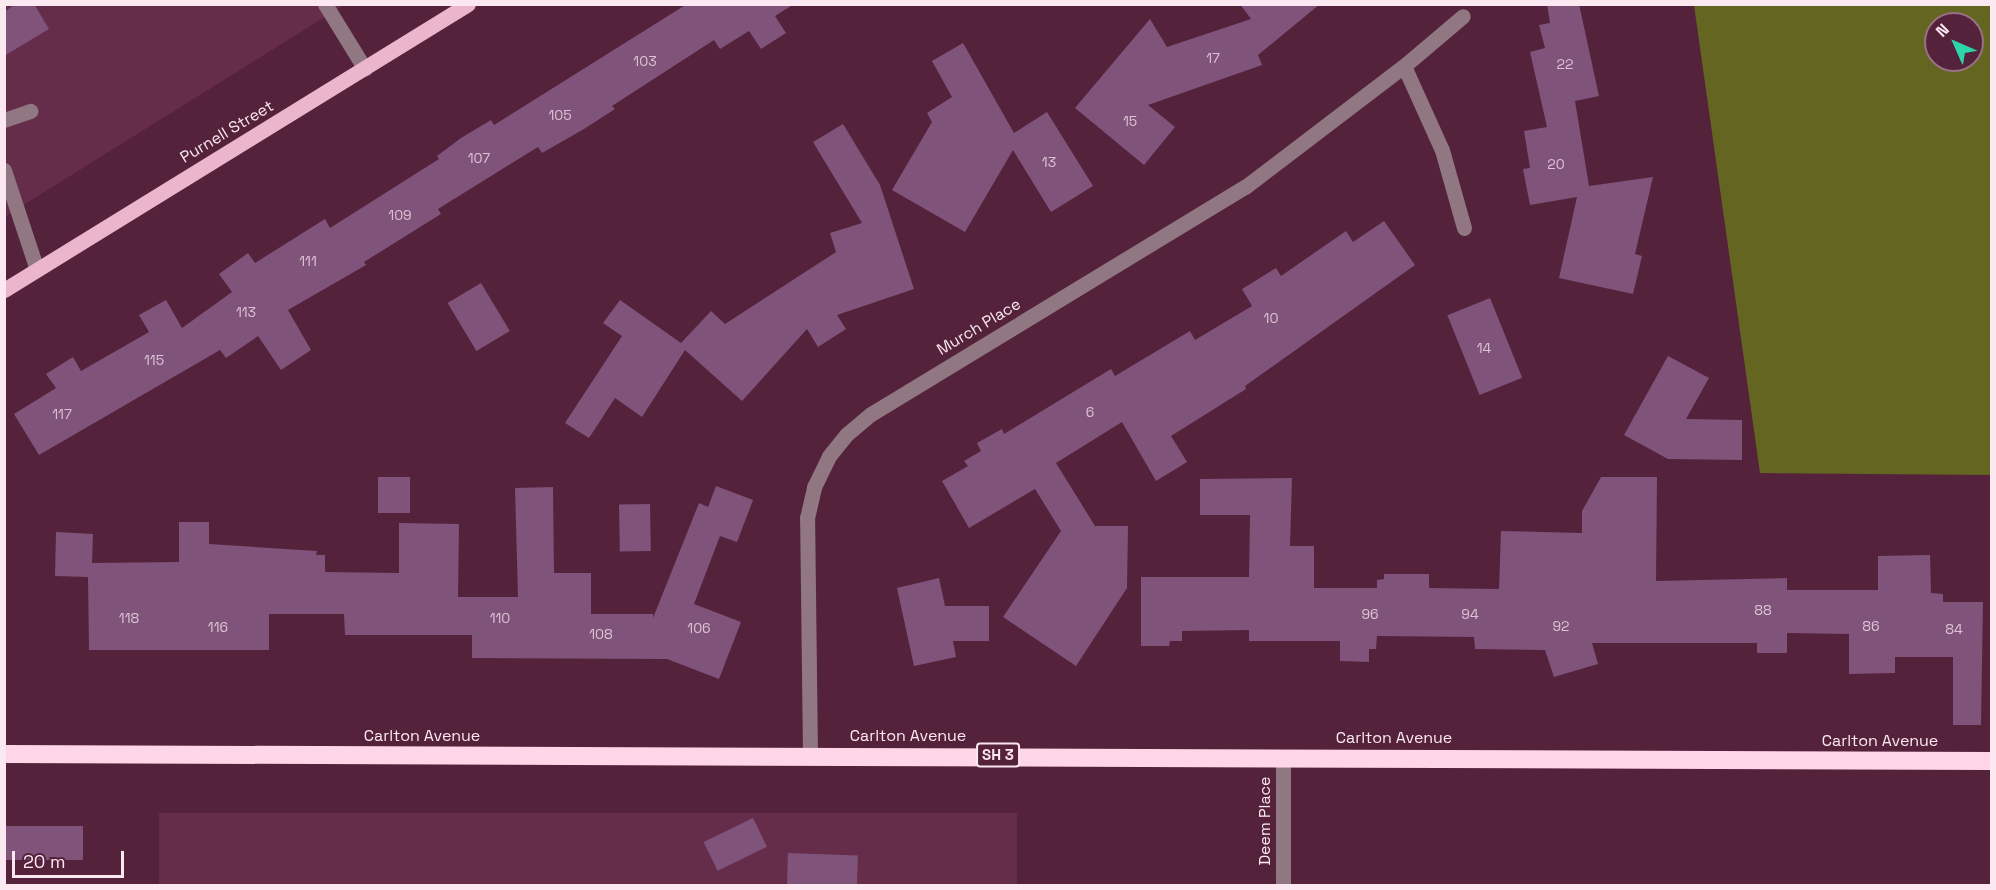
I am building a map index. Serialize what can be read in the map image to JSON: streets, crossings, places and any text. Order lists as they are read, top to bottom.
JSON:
{
  "streets": {
    "highway": ["Carlton Avenue", "SH 3"],
    "main road": ["Purnell Street"],
    "street": ["Murch Place", "Deem Place"]
  },
  "crossings": [
    ["Murch Place", "Carlton Avenue"],
    ["Carlton Avenue", "Deem Place"]
  ],
  "house_numbers": [
    "17",
    "103",
    "22",
    "105",
    "15",
    "107",
    "13",
    "20",
    "109",
    "111",
    "113",
    "10",
    "14",
    "115",
    "6",
    "117",
    "88",
    "96",
    "94",
    "118",
    "110",
    "92",
    "86",
    "116",
    "106",
    "84",
    "108"
  ],
  "scale_bar": "20 m",
  "north": "top left"
}
